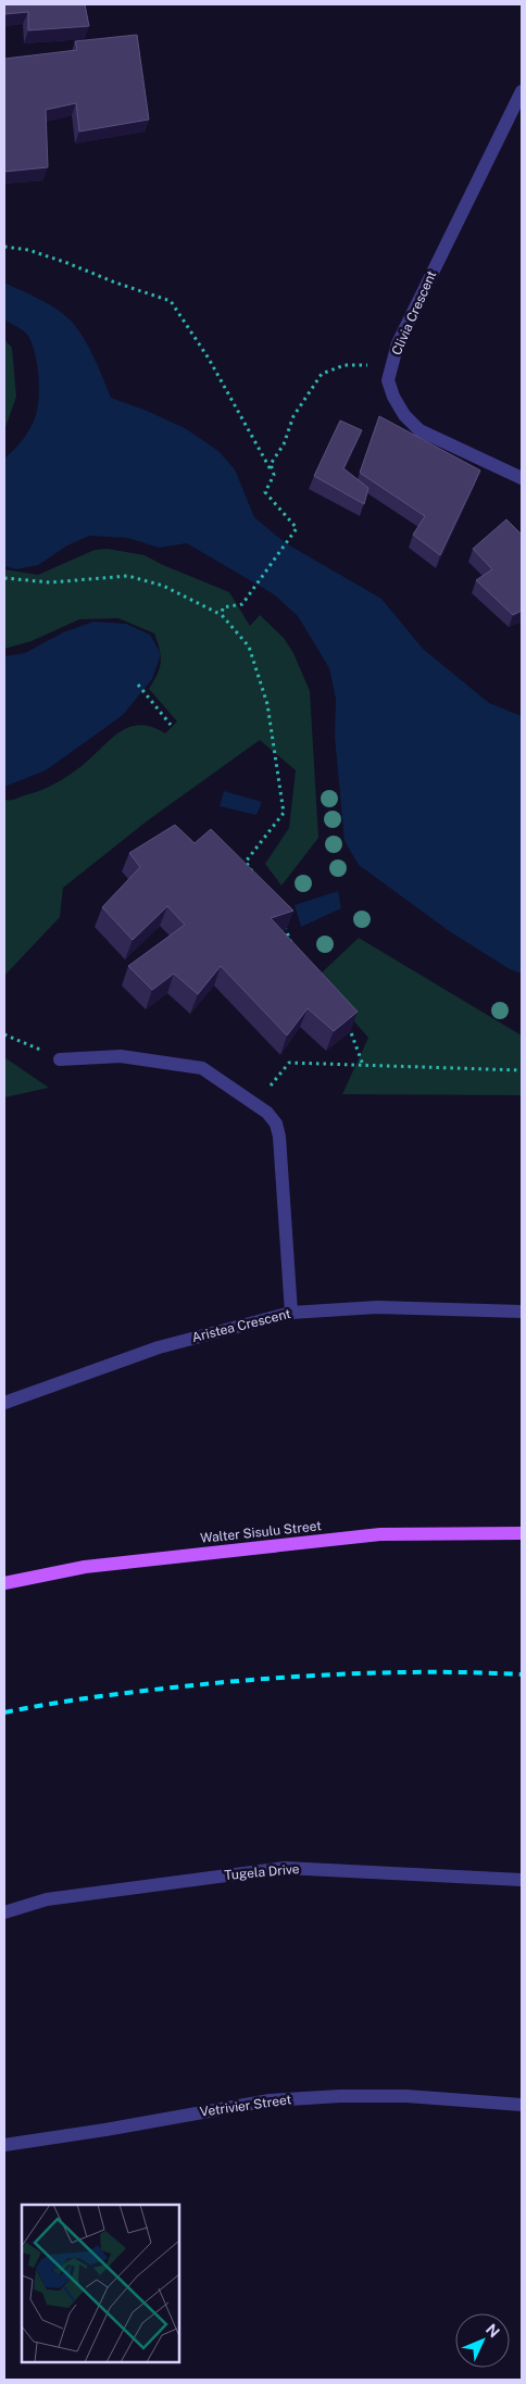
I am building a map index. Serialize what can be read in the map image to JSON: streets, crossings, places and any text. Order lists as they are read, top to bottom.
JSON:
{
  "streets": {
    "main road": ["Walter Sisulu Street"],
    "street": [
      "Clivia Crescent",
      "Aristea Crescent",
      "Tugela Drive",
      "Vetrivier Street"
    ]
  },
  "north": "top right"
}
